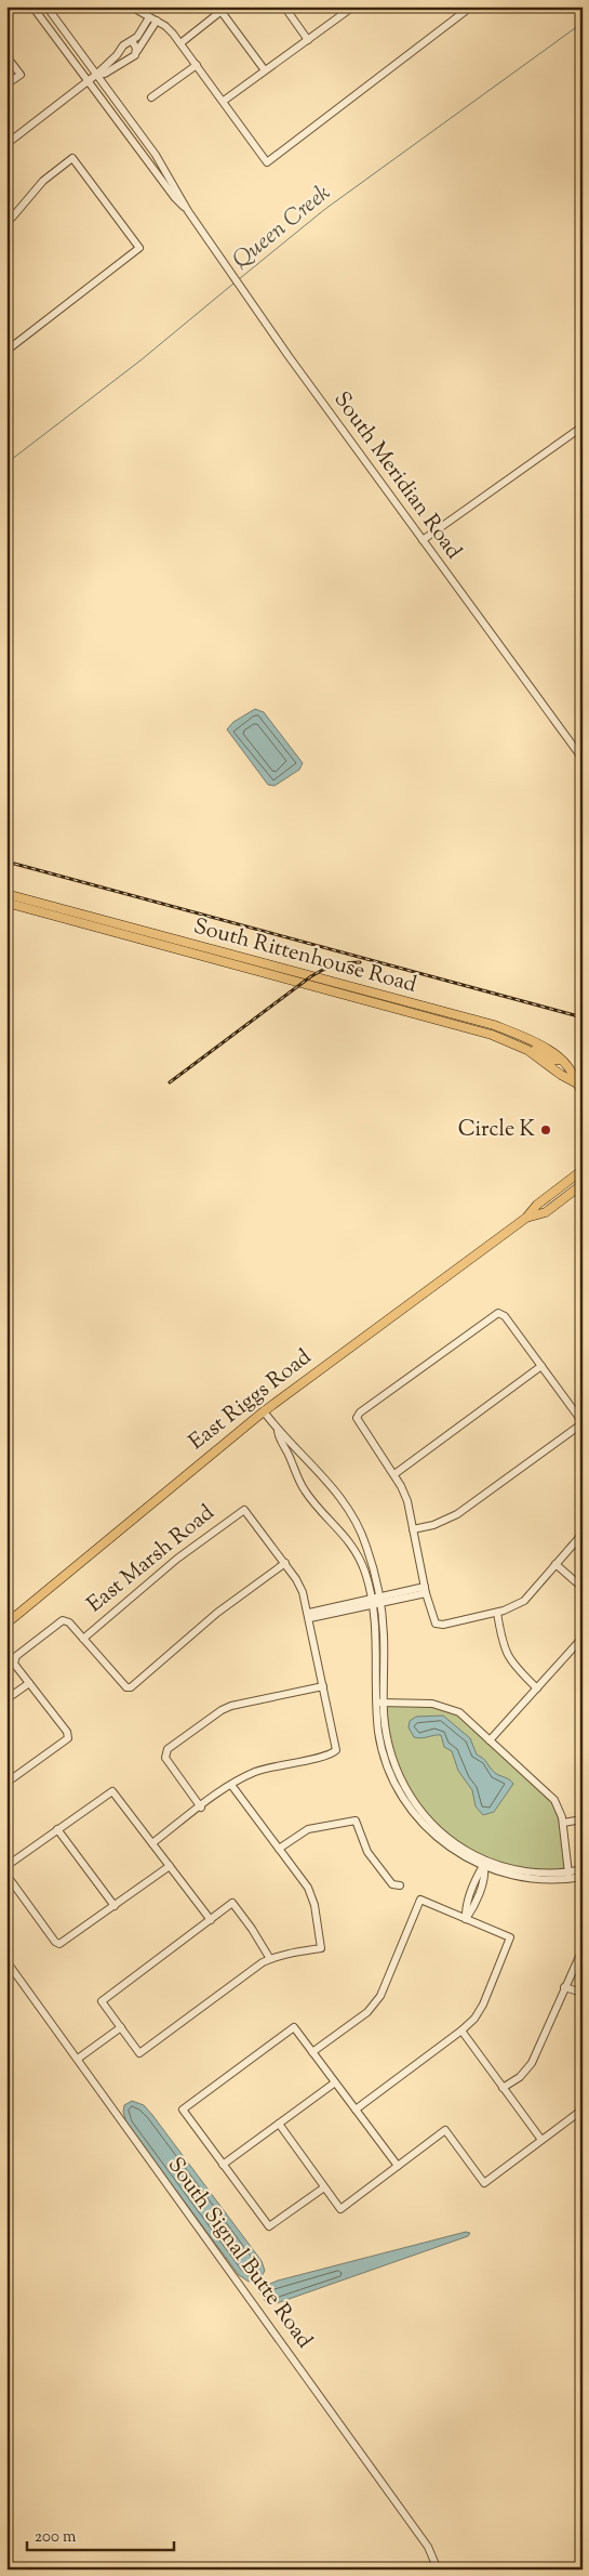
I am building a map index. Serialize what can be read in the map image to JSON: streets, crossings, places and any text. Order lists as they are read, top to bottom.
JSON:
{
  "streets": {
    "main road": ["South Rittenhouse Road", "East Riggs Road"],
    "street": ["South Meridian Road", "East Marsh Road", "South Signal Butte Road"]
  },
  "water": ["Queen Creek"],
  "places": ["Circle K"],
  "scale_bar": "200 m"
}
